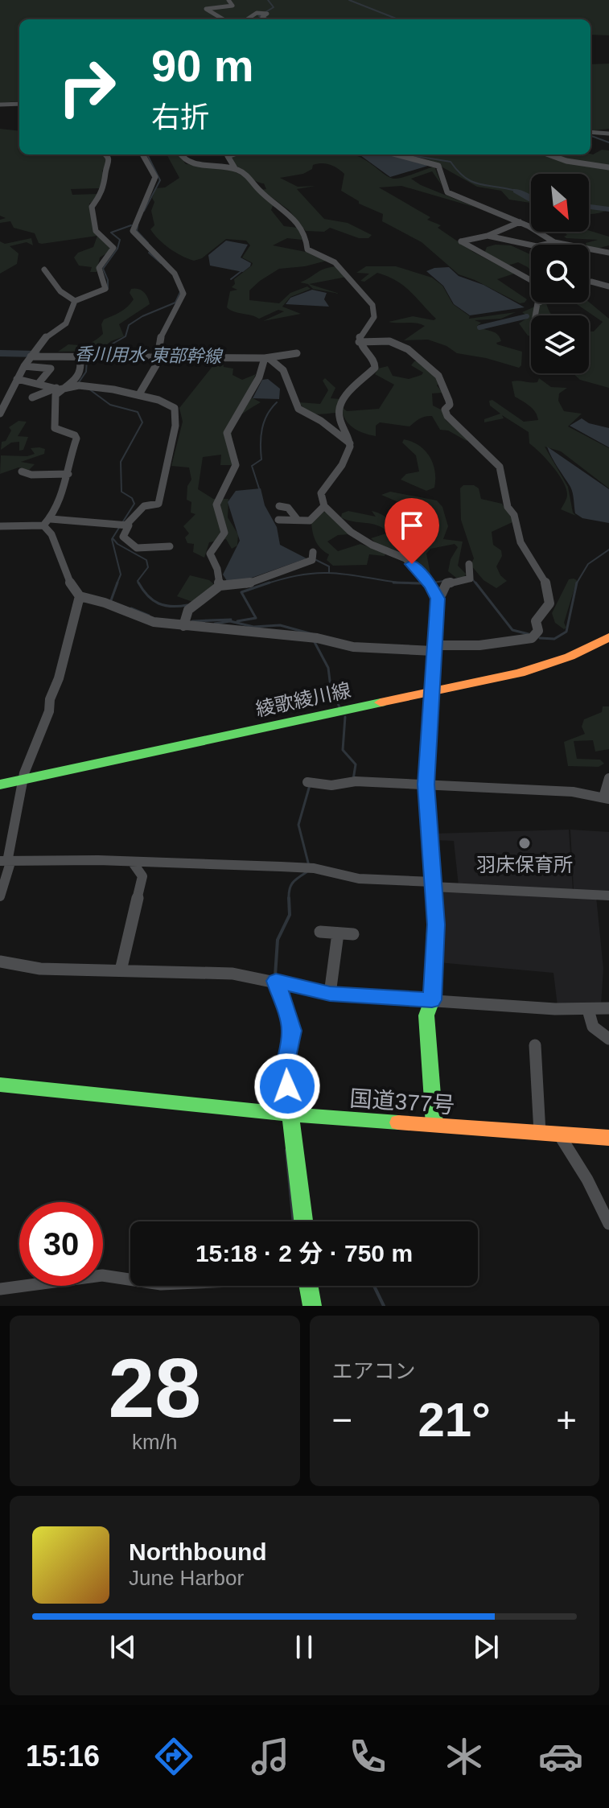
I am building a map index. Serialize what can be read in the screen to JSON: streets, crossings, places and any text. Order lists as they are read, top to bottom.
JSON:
{
  "streets": {
    "main road": ["綾歌綾川線", "国道377号"]
  },
  "water": ["香川用水 東部幹線"],
  "places": ["羽床保育所"],
  "north": "bottom right",
  "page": {
    "turn": ["90 m", "右折"],
    "limit": "30",
    "trip": "15:18 · 2 分 · 750 m",
    "tile": [
      ["28", "km/h"],
      "エアコン"
    ],
    "heat": ["−", "21°", "+"],
    "song": ["Northbound", "June Harbor"],
    "tabs": "15:16"
  }
}
